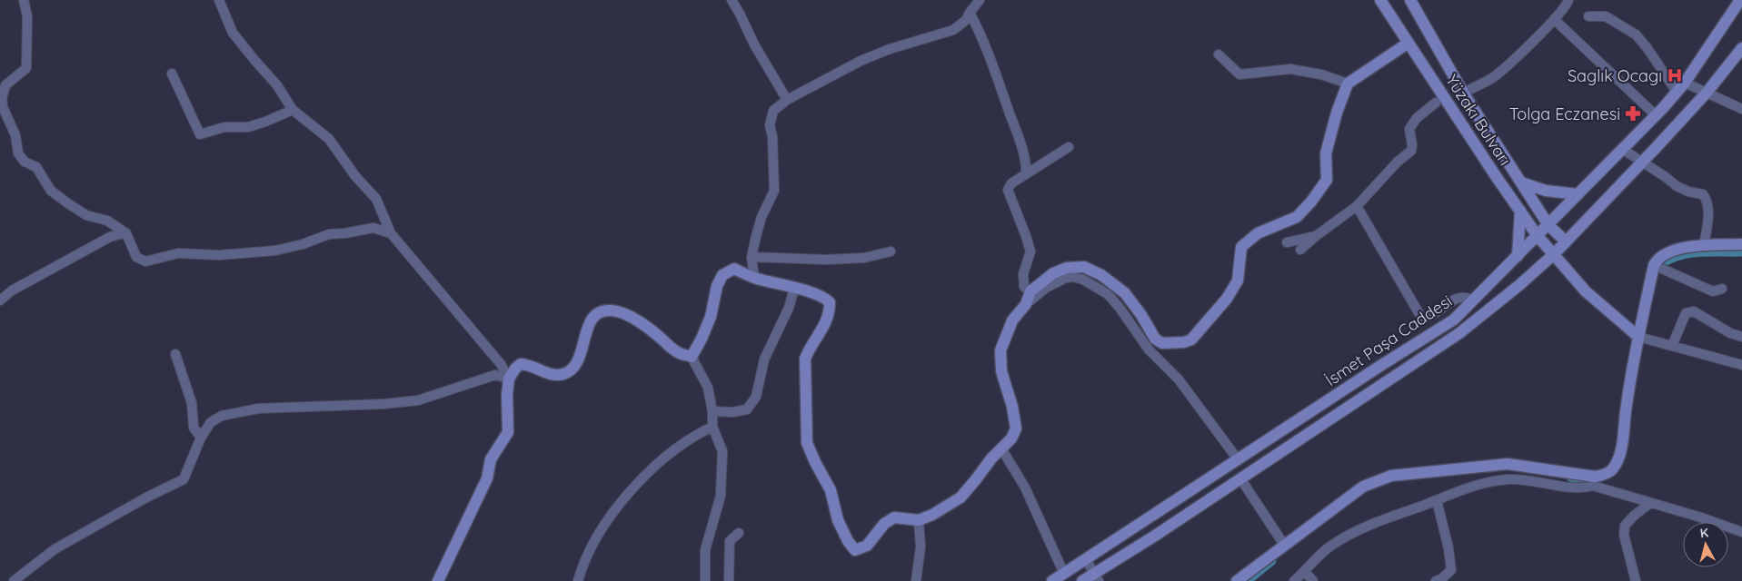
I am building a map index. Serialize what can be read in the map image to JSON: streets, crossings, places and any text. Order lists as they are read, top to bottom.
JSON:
{
  "streets": {
    "street": ["Yüzakı Bulvarı", "İsmet Paşa Caddesi"]
  },
  "crossings": [
    ["Yüzakı Bulvarı", "İsmet Paşa Caddesi"]
  ],
  "places": {
    "hospital": ["Saglık Ocagı"],
    "pharmacy": ["Tolga Eczanesi"]
  },
  "north": "top"
}
